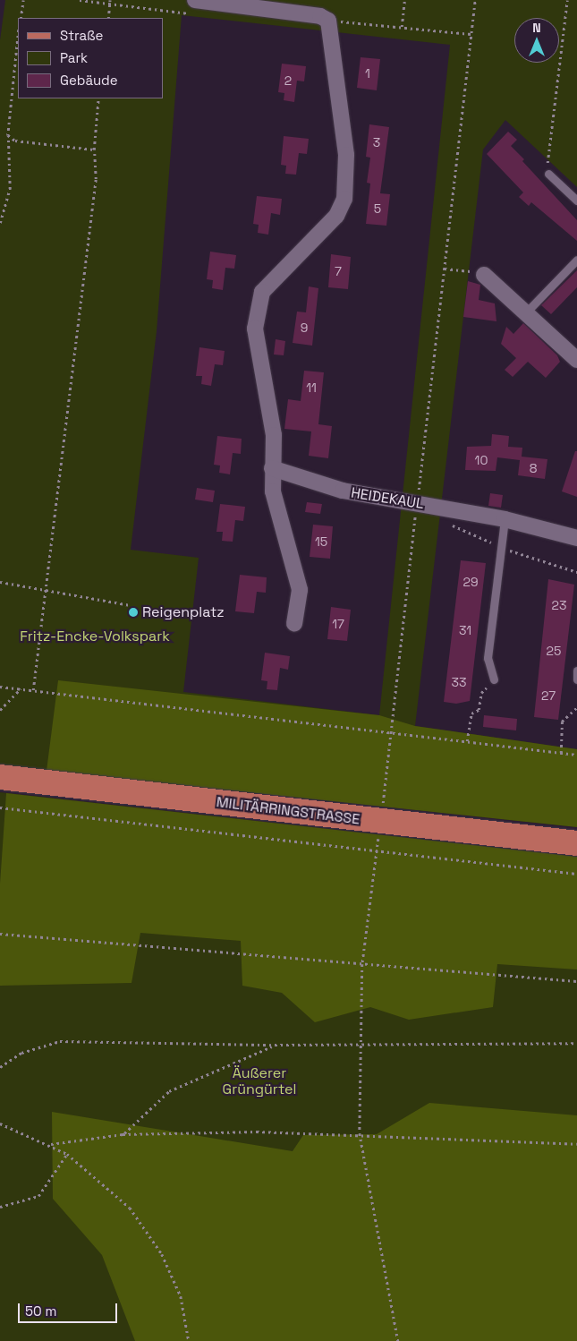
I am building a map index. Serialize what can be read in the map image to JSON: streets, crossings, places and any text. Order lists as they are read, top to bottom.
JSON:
{
  "streets": {
    "main road": ["MILITÄRRINGSTRASSE"],
    "street": ["HEIDEKAUL"]
  },
  "parks": ["Fritz-Encke-Volkspark", "Äußerer Grüngürtel"],
  "places": ["Reigenplatz"],
  "house_numbers": [
    "1",
    "2",
    "3",
    "5",
    "7",
    "9",
    "11",
    "10",
    "8",
    "15",
    "29",
    "23",
    "17",
    "31",
    "25",
    "33",
    "27"
  ],
  "legend": ["Straße", "Park", "Gebäude"],
  "scale_bar": "50 m",
  "north": "top"
}
